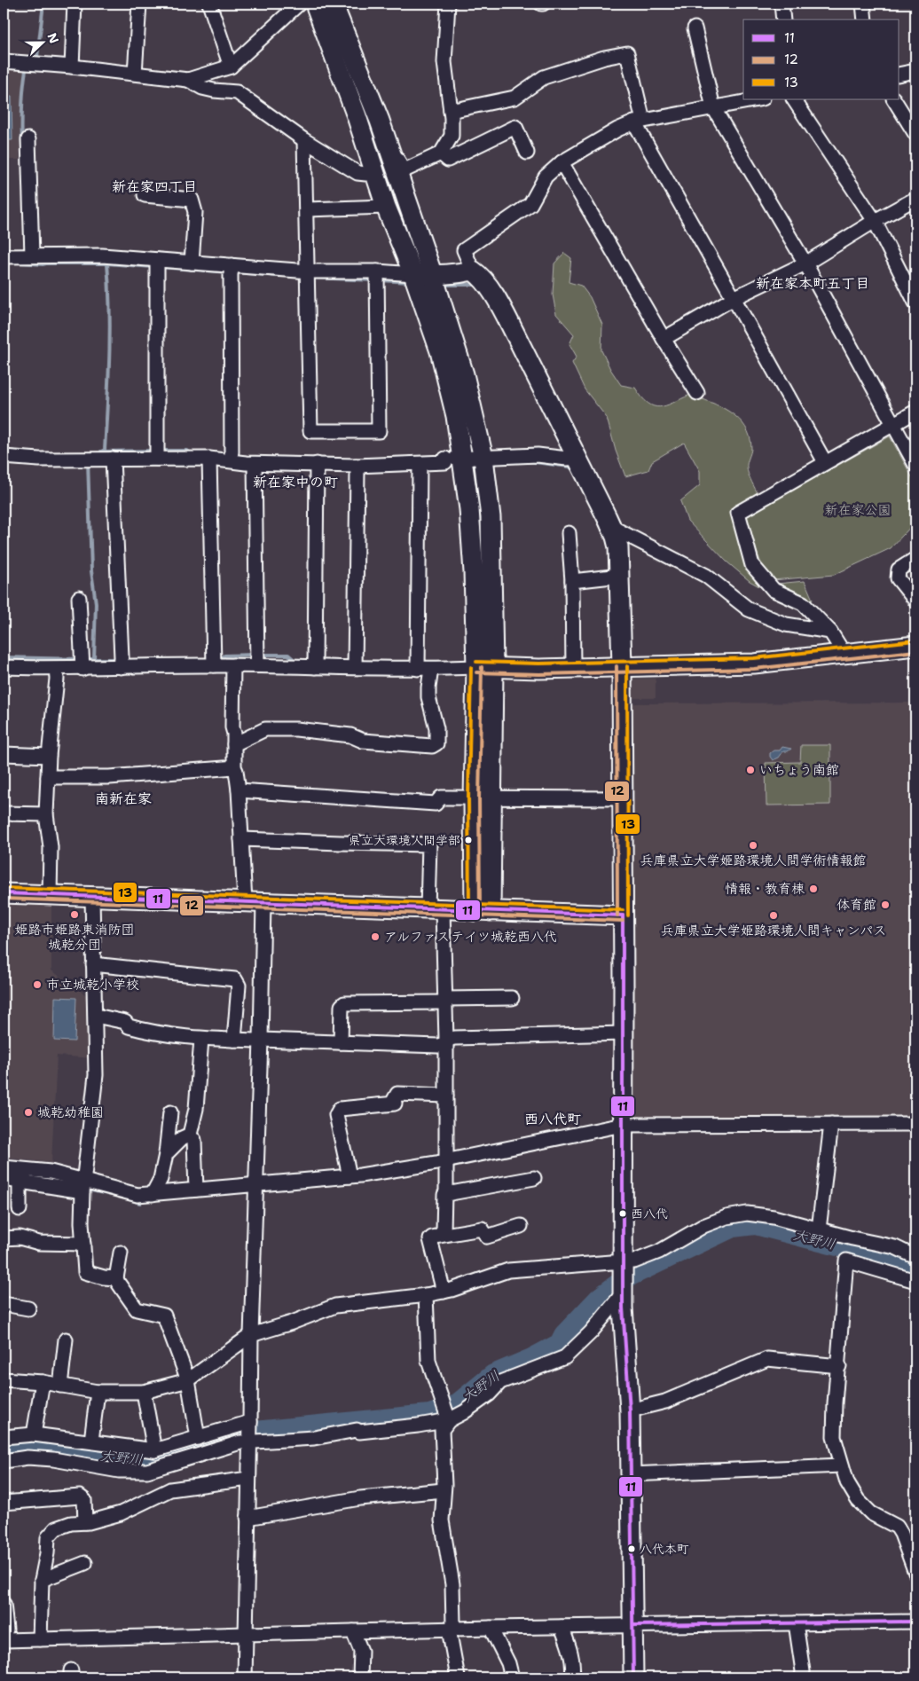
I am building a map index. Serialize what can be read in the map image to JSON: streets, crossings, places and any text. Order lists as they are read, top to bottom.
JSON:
{
  "districts": [
    "新在家四丁目",
    "新在家本町五丁目",
    "新在家中の町",
    "南新在家",
    "西八代町"
  ],
  "water": ["大野川"],
  "parks": ["新在家公園"],
  "places": [
    "いちょう南館",
    "県立大環境人間学部",
    "兵庫県立大学姫路環境人間学術情報館",
    "情報・教育棟",
    "体育館",
    "姫路市姫路東消防団 城乾分団",
    "兵庫県立大学姫路環境人間キャンパス",
    "アルファステイツ城乾西八代",
    "市立城乾小学校",
    "城乾幼稚園",
    "西八代",
    "八代本町"
  ],
  "lines": ["transit line 13", "transit line 12", "transit line 11"],
  "legend": ["11", "12", "13"],
  "north": "right"
}
